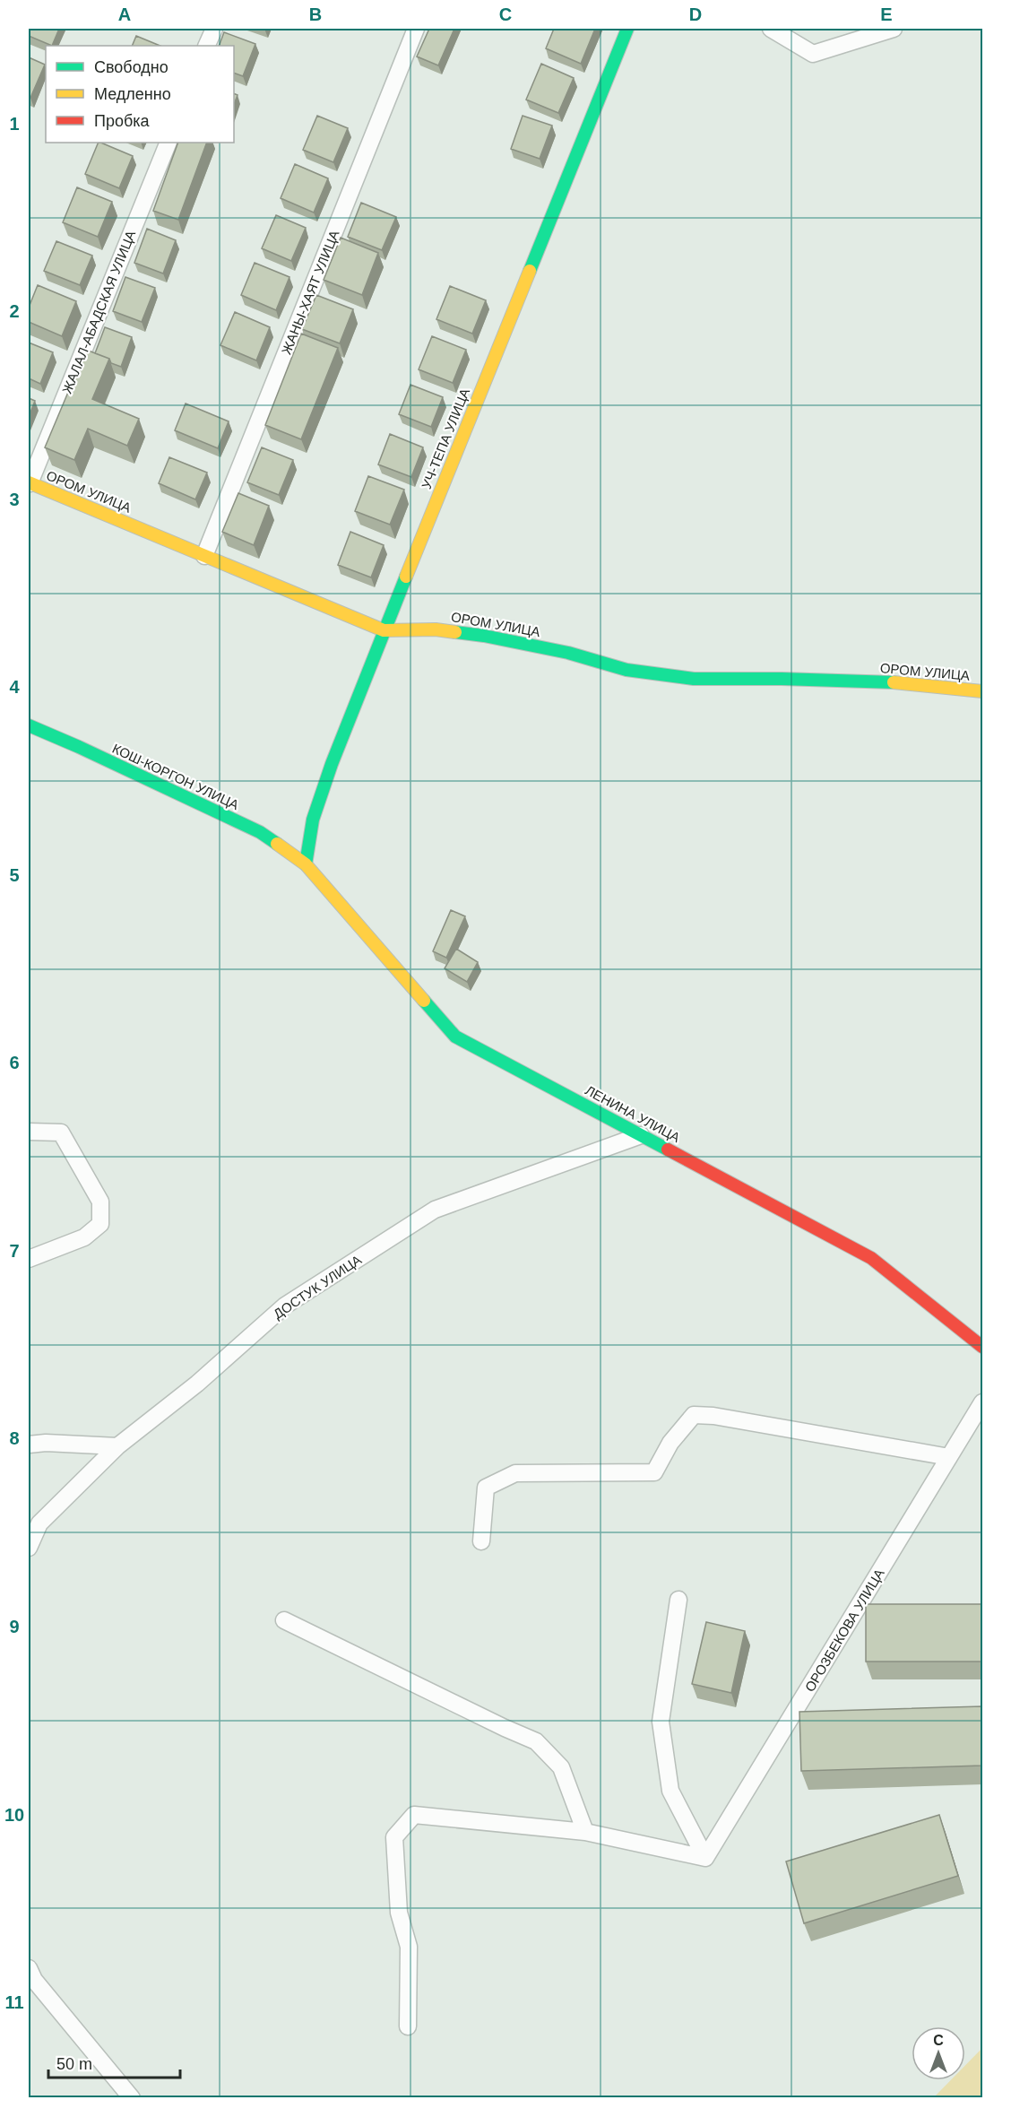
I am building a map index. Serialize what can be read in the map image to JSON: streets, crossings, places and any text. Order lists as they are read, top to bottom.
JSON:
{
  "streets": {
    "street": [
      "ЖАНЫ-ХАЯТ УЛИЦА",
      "ЖАЛАЛ-АБАДСКАЯ УЛИЦА",
      "УЧ-ТЕПА УЛИЦА",
      "ОРОМ УЛИЦА",
      "КОШ-КОРГОН УЛИЦА",
      "ЛЕНИНА УЛИЦА",
      "ДОСТУК УЛИЦА",
      "ОРОЗБЕКОВА УЛИЦА"
    ]
  },
  "crossings": [
    ["ЖАНЫ-ХАЯТ УЛИЦА", "ОРОМ УЛИЦА"],
    ["ЖАЛАЛ-АБАДСКАЯ УЛИЦА", "ОРОМ УЛИЦА"],
    ["УЧ-ТЕПА УЛИЦА", "ОРОМ УЛИЦА"],
    ["УЧ-ТЕПА УЛИЦА", "КОШ-КОРГОН УЛИЦА"],
    ["УЧ-ТЕПА УЛИЦА", "ЛЕНИНА УЛИЦА"],
    ["КОШ-КОРГОН УЛИЦА", "ЛЕНИНА УЛИЦА"],
    ["ЛЕНИНА УЛИЦА", "ДОСТУК УЛИЦА"]
  ],
  "legend": ["Свободно", "Медленно", "Пробка"],
  "scale_bar": "50 m",
  "north": "top",
  "grid": {
    "columns": [
      "A",
      "B",
      "C",
      "D",
      "E"
    ],
    "rows": [
      "1",
      "2",
      "3",
      "4",
      "5",
      "6",
      "7",
      "8",
      "9",
      "10",
      "11"
    ]
  }
}
